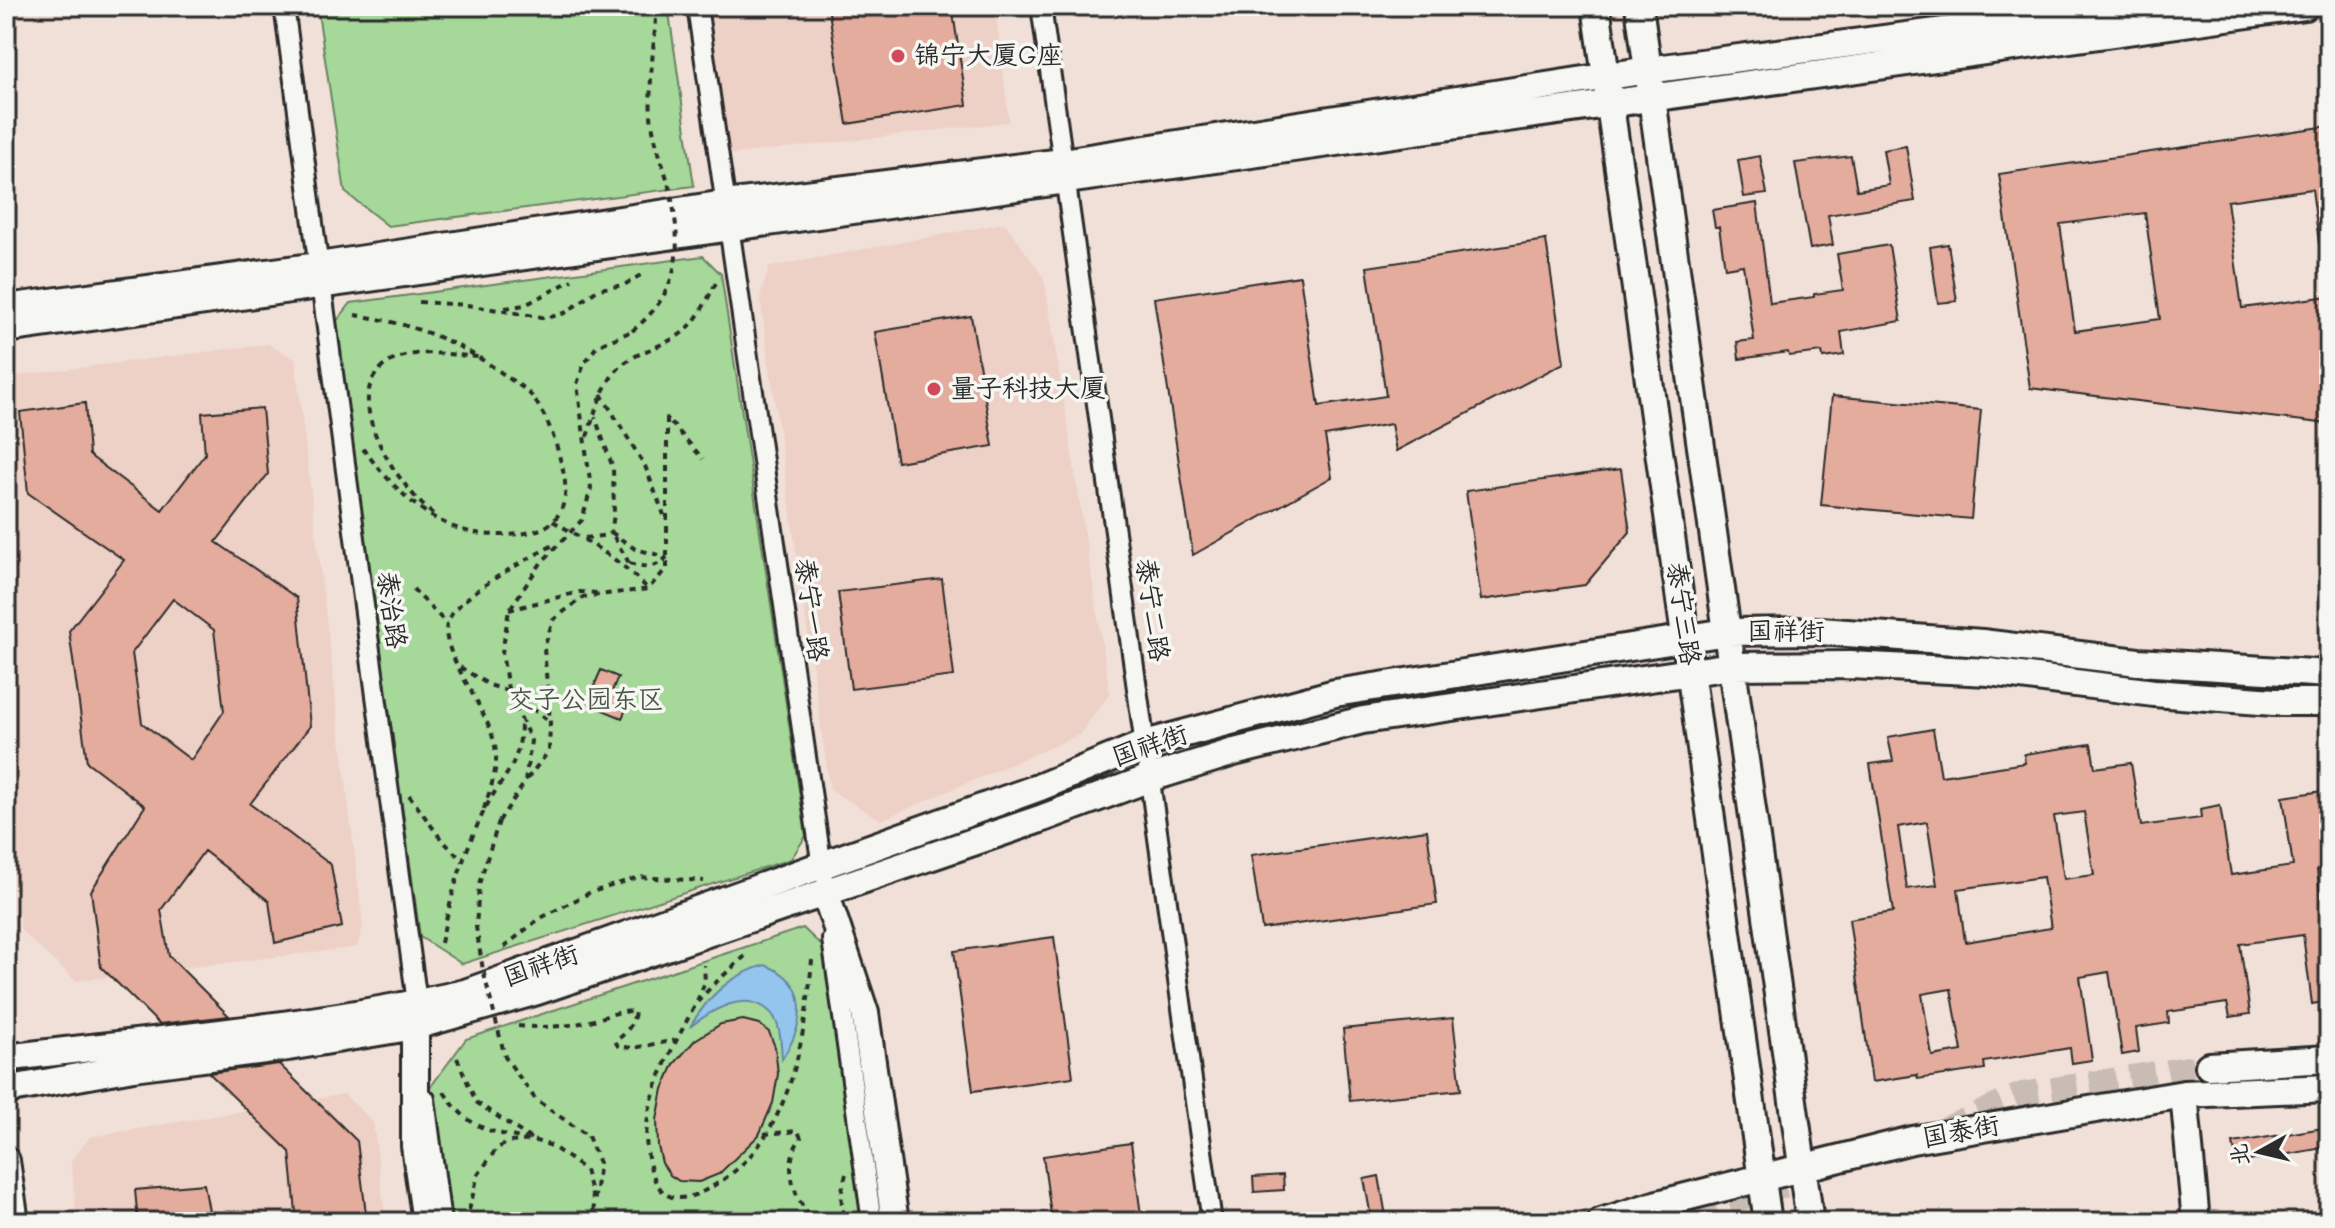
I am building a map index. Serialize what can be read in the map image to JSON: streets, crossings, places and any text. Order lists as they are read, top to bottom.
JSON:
{
  "streets": {
    "street": [
      "泰治路",
      "泰宁一路",
      "泰宁二路",
      "泰宁三路",
      "国祥街",
      "国泰街"
    ]
  },
  "crossings": [
    ["泰治路", "国祥街"],
    ["泰宁一路", "国祥街"],
    ["泰宁二路", "国祥街"],
    ["泰宁三路", "国祥街"],
    ["泰宁三路", "国泰街"]
  ],
  "parks": ["交子公园东区"],
  "places": ["锦宁大厦G座", "量子科技大厦"],
  "north": "left"
}
